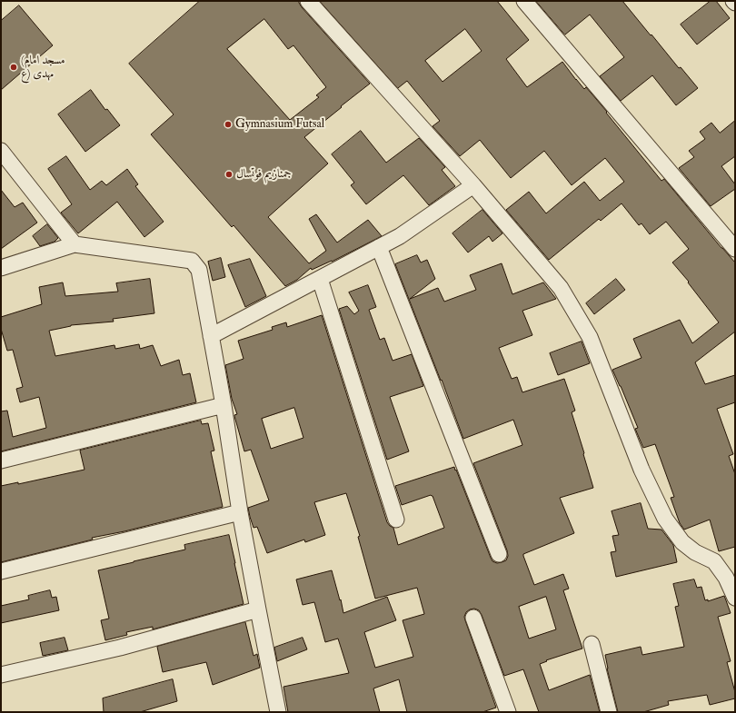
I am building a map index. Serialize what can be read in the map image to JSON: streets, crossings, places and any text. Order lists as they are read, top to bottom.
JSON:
{
  "places": ["(مسجد امام مهدی (ع", "Gymnasium Futsal", "جمنازیم فوتسال"]
}
